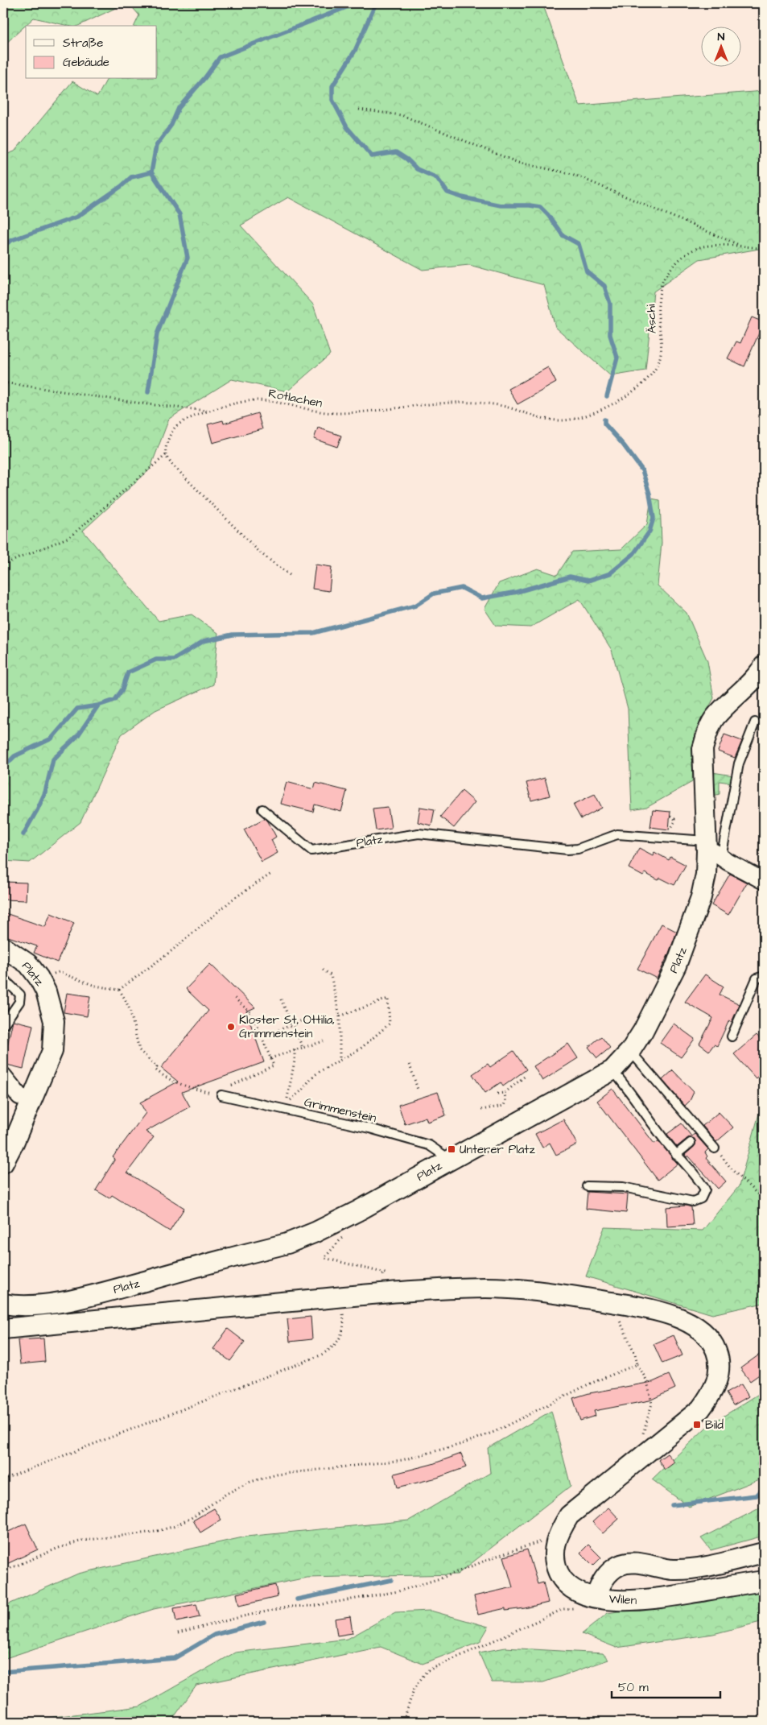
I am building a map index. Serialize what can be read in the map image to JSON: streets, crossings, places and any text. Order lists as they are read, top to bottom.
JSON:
{
  "streets": {
    "street": ["Platz", "Wilen"],
    "lane": ["Grimmenstein"],
    "path": ["Äschi", "Rotlachen"]
  },
  "crossings": [
    ["Äschi", "Rotlachen"],
    ["Platz", "Grimmenstein"]
  ],
  "places": {
    "other": ["Kloster St. Ottilia, Grimmenstein"],
    "transit": ["Unterer Platz", "Bild"]
  },
  "legend": ["Straße", "Gebäude"],
  "scale_bar": "50 m",
  "north": "top"
}
